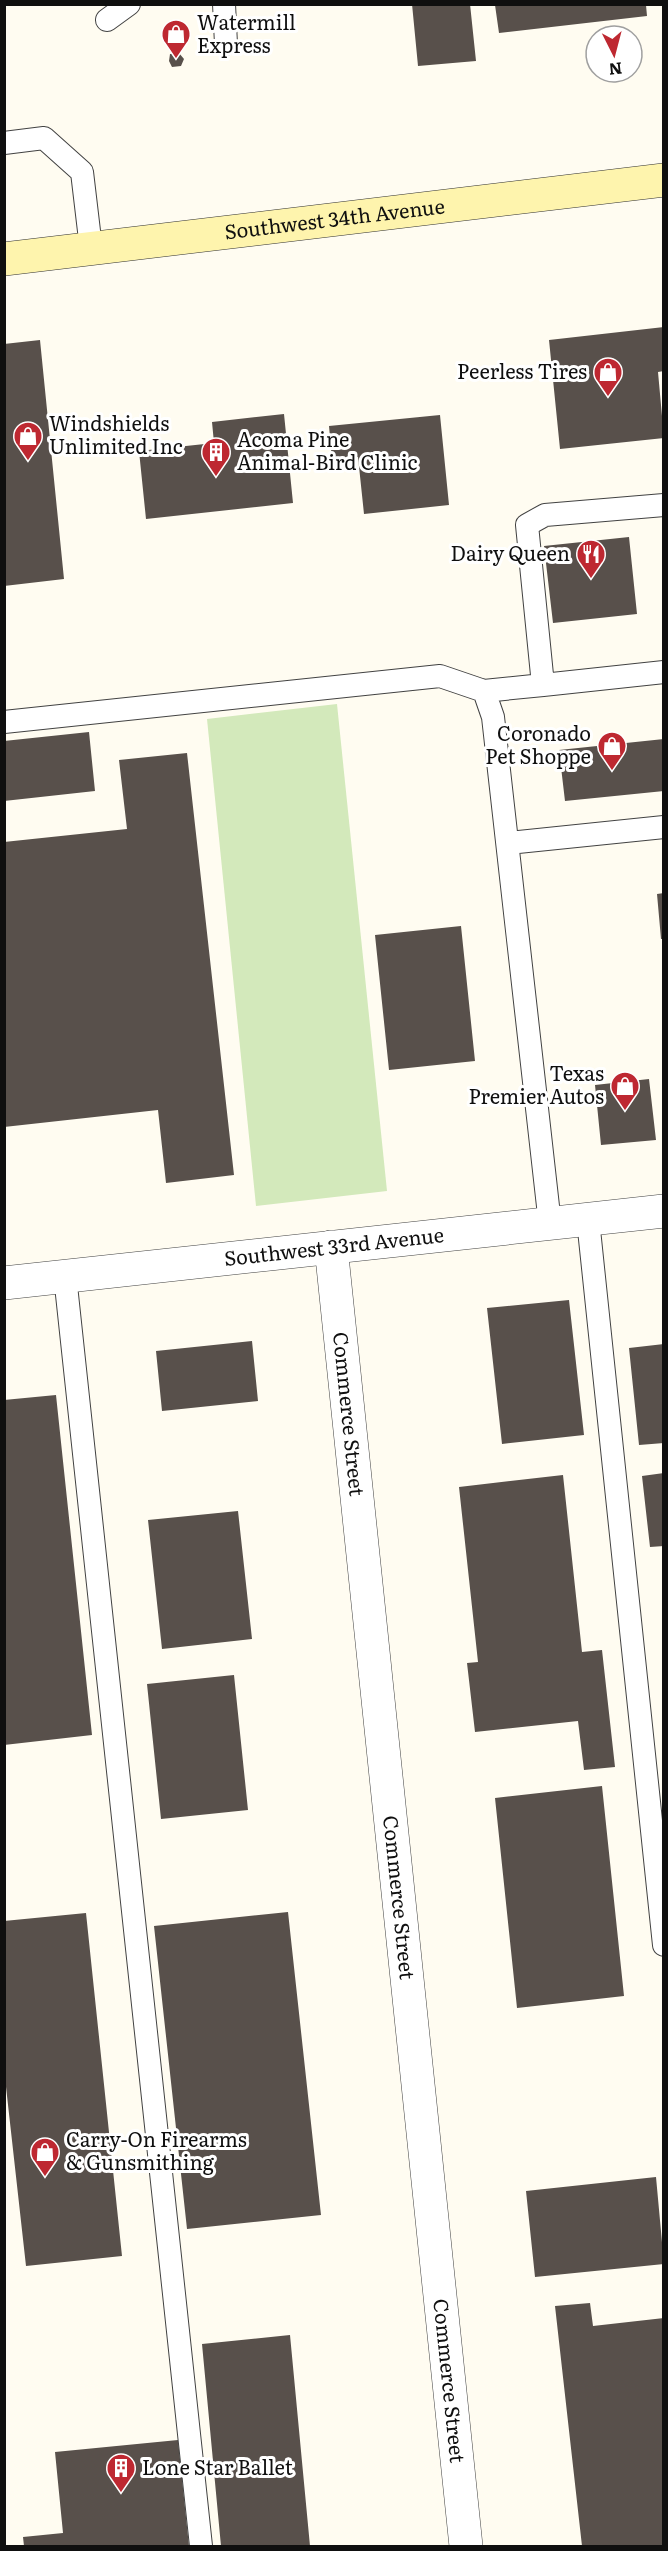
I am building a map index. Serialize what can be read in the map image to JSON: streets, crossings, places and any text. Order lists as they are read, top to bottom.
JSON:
{
  "streets": {
    "main road": ["Southwest 34th Avenue"],
    "street": ["Southwest 33rd Avenue", "Commerce Street"]
  },
  "crossings": [
    ["Southwest 33rd Avenue", "Commerce Street"]
  ],
  "places": {
    "shop": [
      "Watermill Express",
      "Peerless Tires",
      "Windshields Unlimited Inc",
      "Coronado Pet Shoppe",
      "Texas Premier Autos",
      "Carry-On Firearms & Gunsmithing"
    ],
    "building": ["Acoma Pine Animal-Bird Clinic", "Lone Star Ballet"],
    "restaurant": ["Dairy Queen"]
  },
  "north": "bottom"
}
